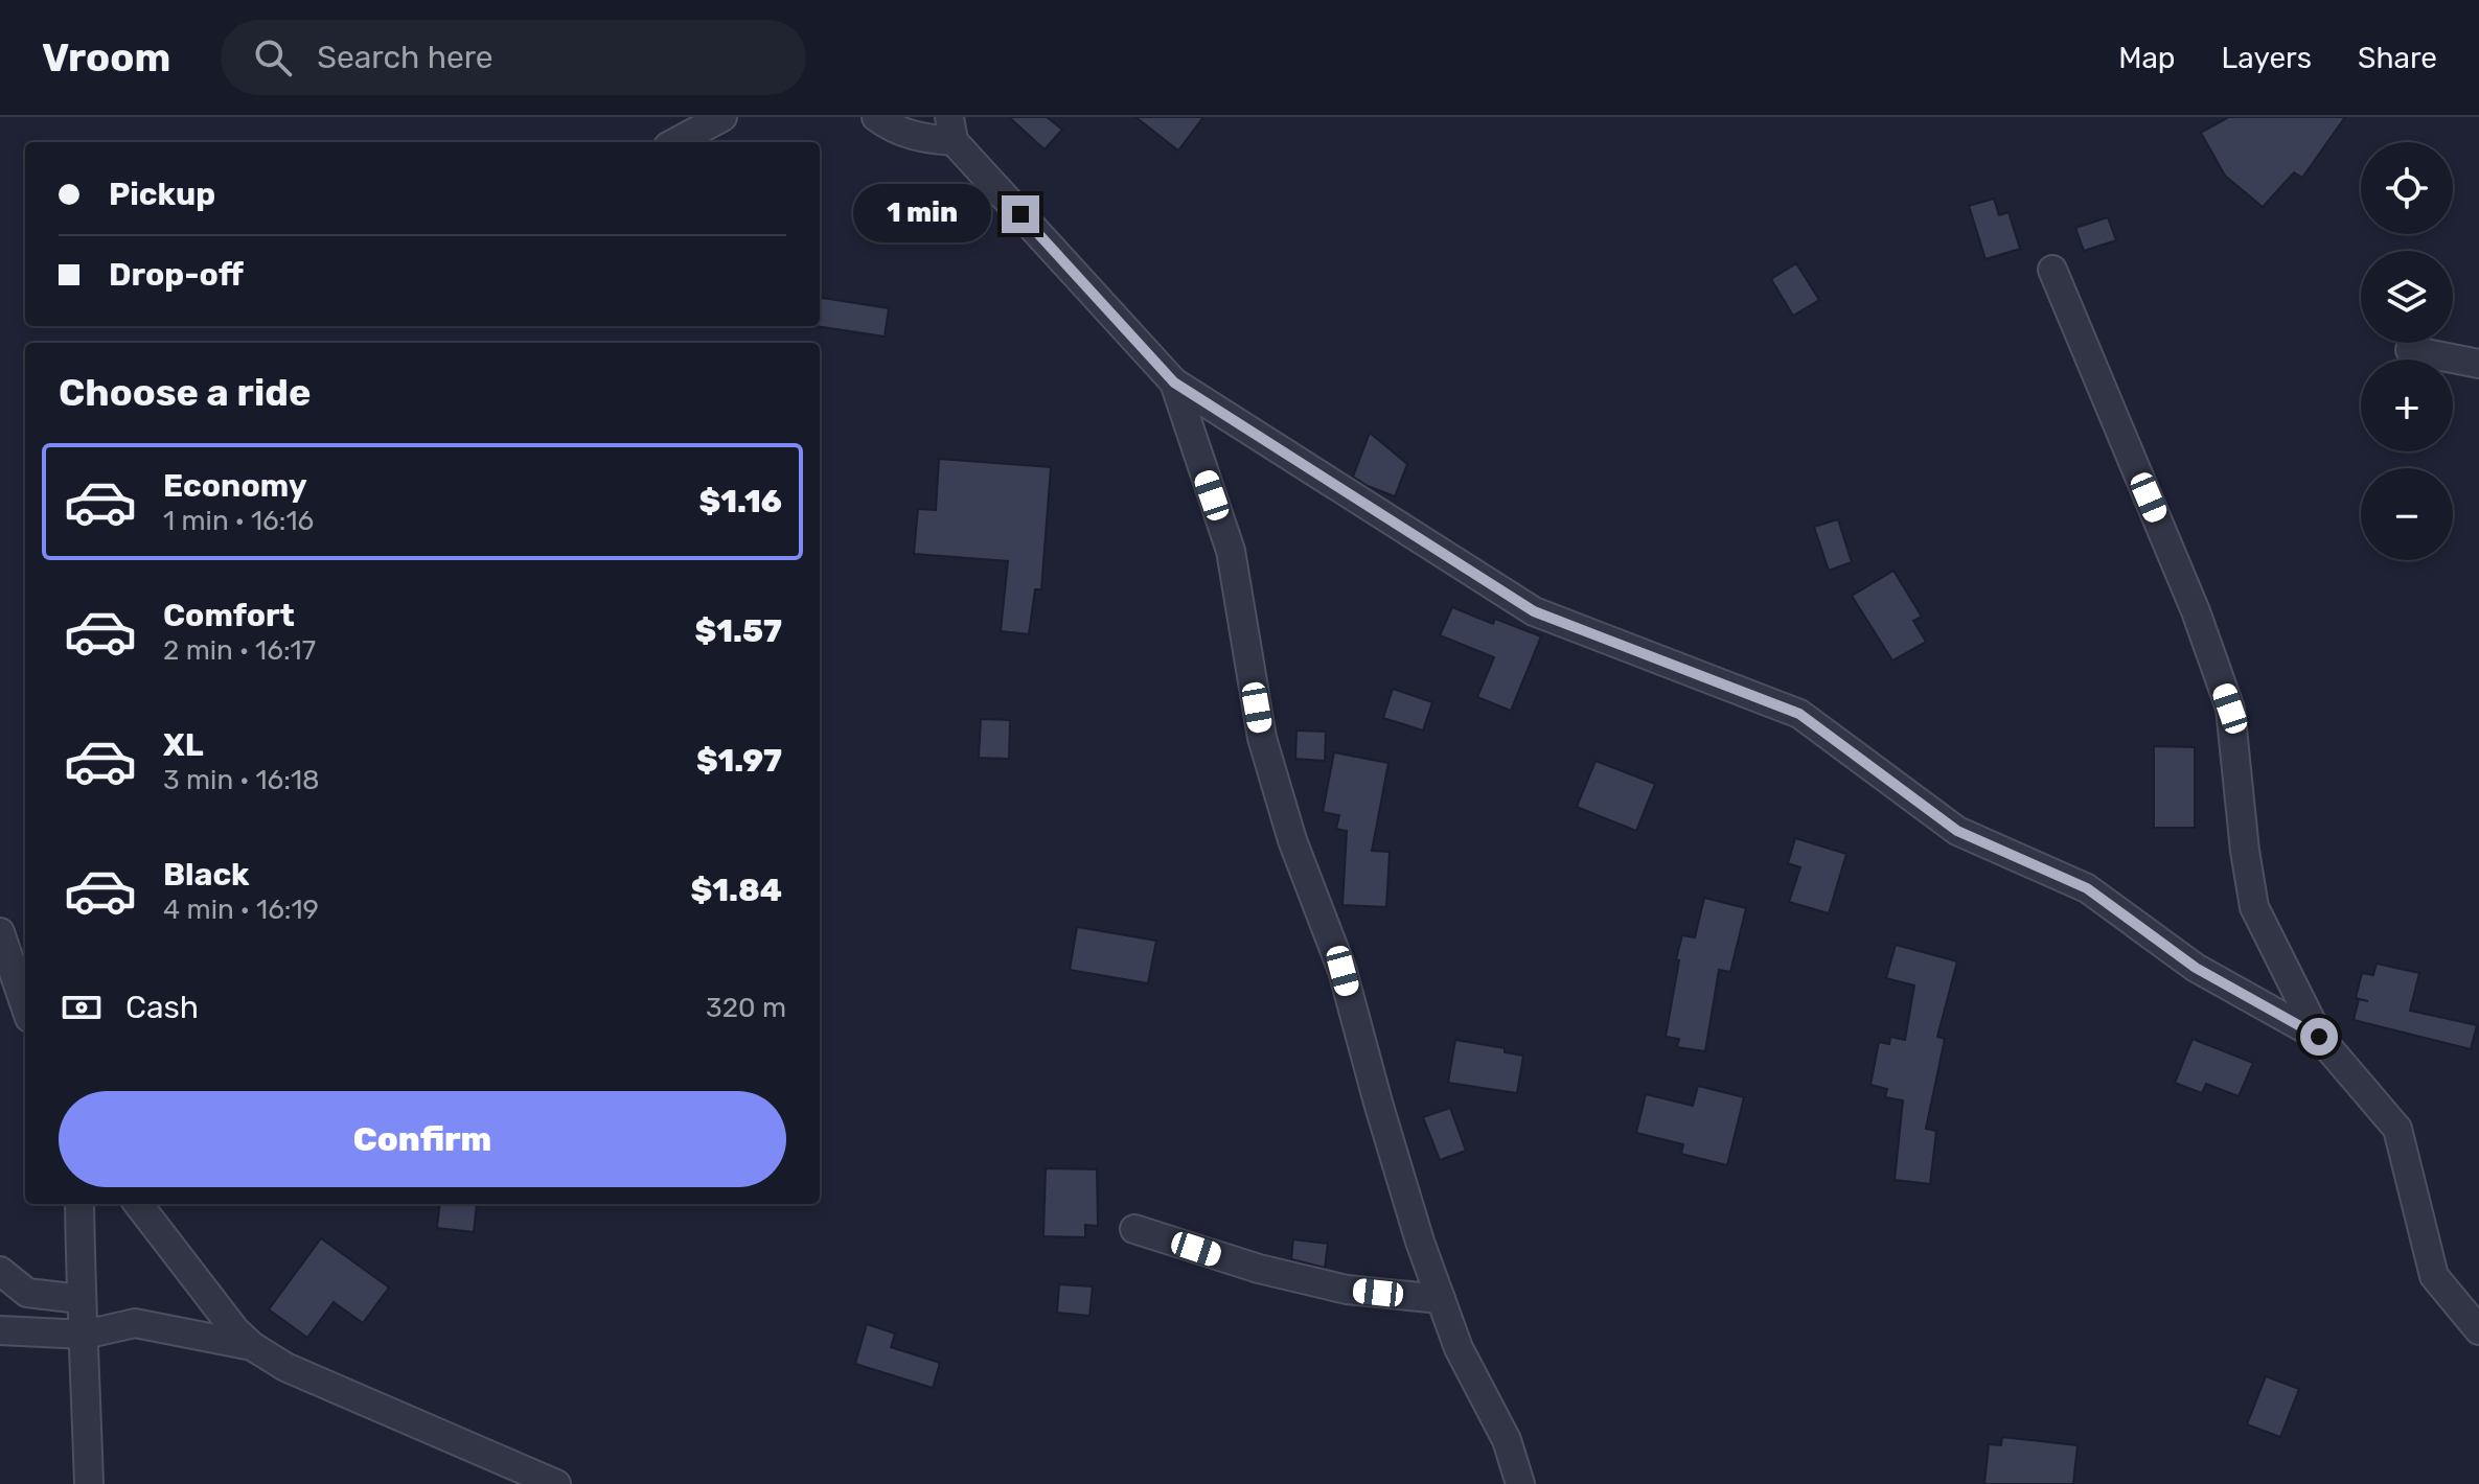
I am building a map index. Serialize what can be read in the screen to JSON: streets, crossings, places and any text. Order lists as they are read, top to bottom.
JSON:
{
  "page": {
    "header": "Vroom",
    "search": "Search here",
    "nav": ["Map", "Layers", "Share"],
    "map_buttons": ["+", "−"],
    "banner": ["Pickup", "Drop-off"],
    "bubble": "1 min",
    "heading": "Choose a ride",
    "list": [
      {
        "name": "Economy",
        "note": "1 min · 16:16",
        "value": "$1.16"
      },
      {
        "name": "Comfort",
        "note": "2 min · 16:17",
        "value": "$1.57"
      },
      {
        "name": "XL",
        "note": "3 min · 16:18",
        "value": "$1.97"
      },
      {
        "name": "Black",
        "note": "4 min · 16:19",
        "value": "$1.84"
      }
    ],
    "pay": ["Cash", "320 m"],
    "buttons": "Confirm"
  }
}
